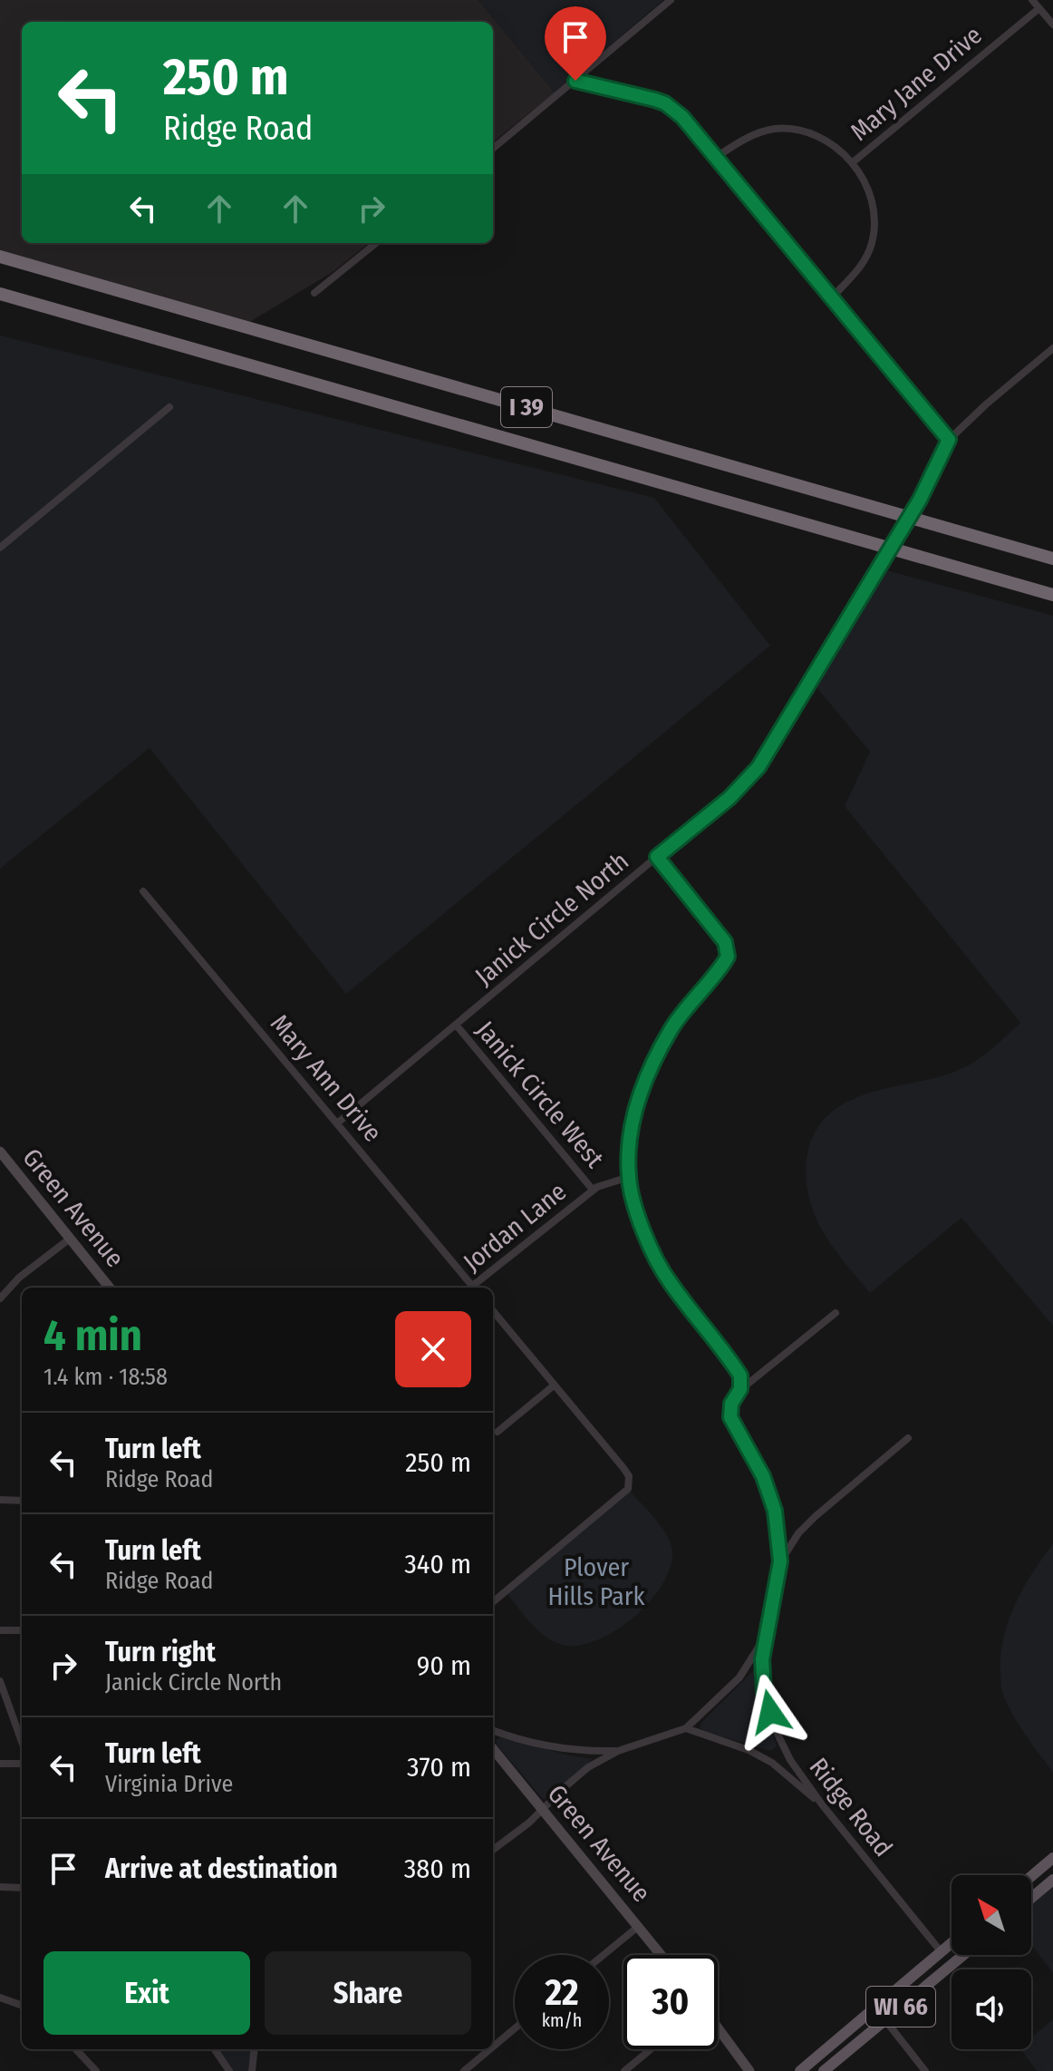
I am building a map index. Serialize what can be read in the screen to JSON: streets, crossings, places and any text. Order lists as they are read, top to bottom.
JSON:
{
  "streets": {
    "highway": ["I 39"],
    "main road": ["WI 66"],
    "street": [
      "Mary Jane Drive",
      "Janick Circle North",
      "Mary Ann Drive",
      "Janick Circle West",
      "Green Avenue",
      "Jordan Lane",
      "Ridge Road"
    ]
  },
  "crossings": [
    ["Janick Circle North", "Mary Ann Drive"],
    ["Janick Circle North", "Janick Circle West"],
    ["Janick Circle West", "Jordan Lane"],
    ["Ridge Road", "WI 66"]
  ],
  "parks": ["Plover Hills Park"],
  "north": "top left",
  "page": {
    "turn": ["250 m", "Ridge Road"],
    "heading": ["4 min", "1.4 km · 18:58"],
    "list": [
      {
        "name": "Turn left",
        "note": "Ridge Road",
        "value": "250 m"
      },
      {
        "name": "Turn left",
        "note": "Ridge Road",
        "value": "340 m"
      },
      {
        "name": "Turn right",
        "note": "Janick Circle North",
        "value": "90 m"
      },
      {
        "name": "Turn left",
        "note": "Virginia Drive",
        "value": "370 m"
      },
      {
        "name": "Arrive at destination",
        "value": "380 m"
      }
    ],
    "buttons": ["Exit", "Share"],
    "speed": "22 km/h",
    "limit": "30"
  }
}
